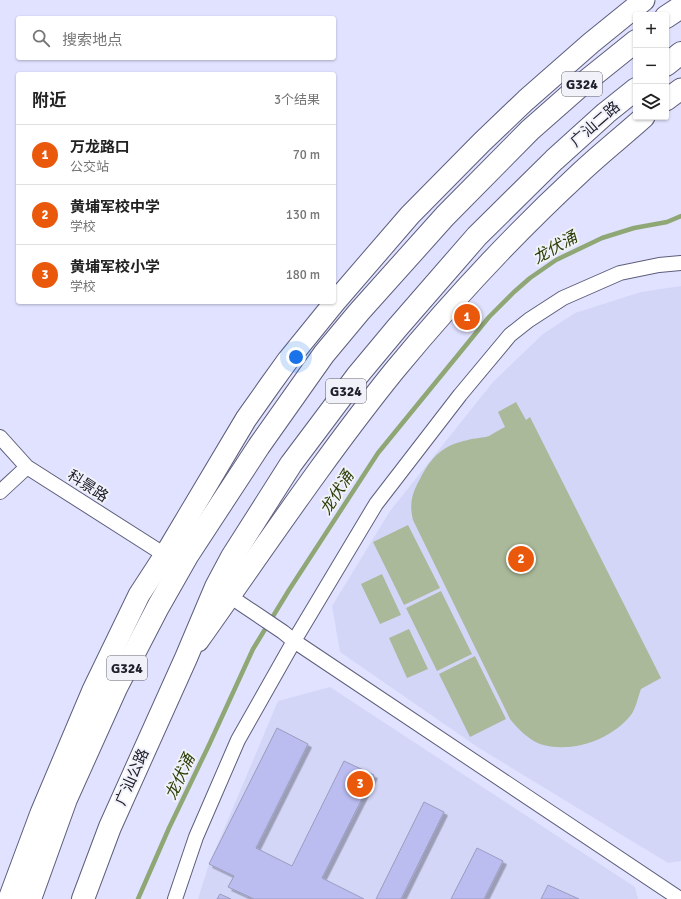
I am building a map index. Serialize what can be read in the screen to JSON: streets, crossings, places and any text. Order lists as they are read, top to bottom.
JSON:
{
  "streets": {
    "highway": ["G324", "广汕二路", "广汕公路"],
    "street": ["科景路"]
  },
  "crossings": [
    ["广汕二路", "广汕公路"]
  ],
  "water": ["龙伏涌"],
  "page": {
    "map_buttons": ["+", "−"],
    "search": "搜索地点",
    "heading": ["附近", "3个结果"],
    "list": [
      {
        "mark": "1",
        "name": "万龙路口",
        "note": "公交站",
        "value": "70 m"
      },
      {
        "mark": "2",
        "name": "黄埔军校中学",
        "note": "学校",
        "value": "130 m"
      },
      {
        "mark": "3",
        "name": "黄埔军校小学",
        "note": "学校",
        "value": "180 m"
      }
    ],
    "pins": ["1", "2", "3"]
  }
}
